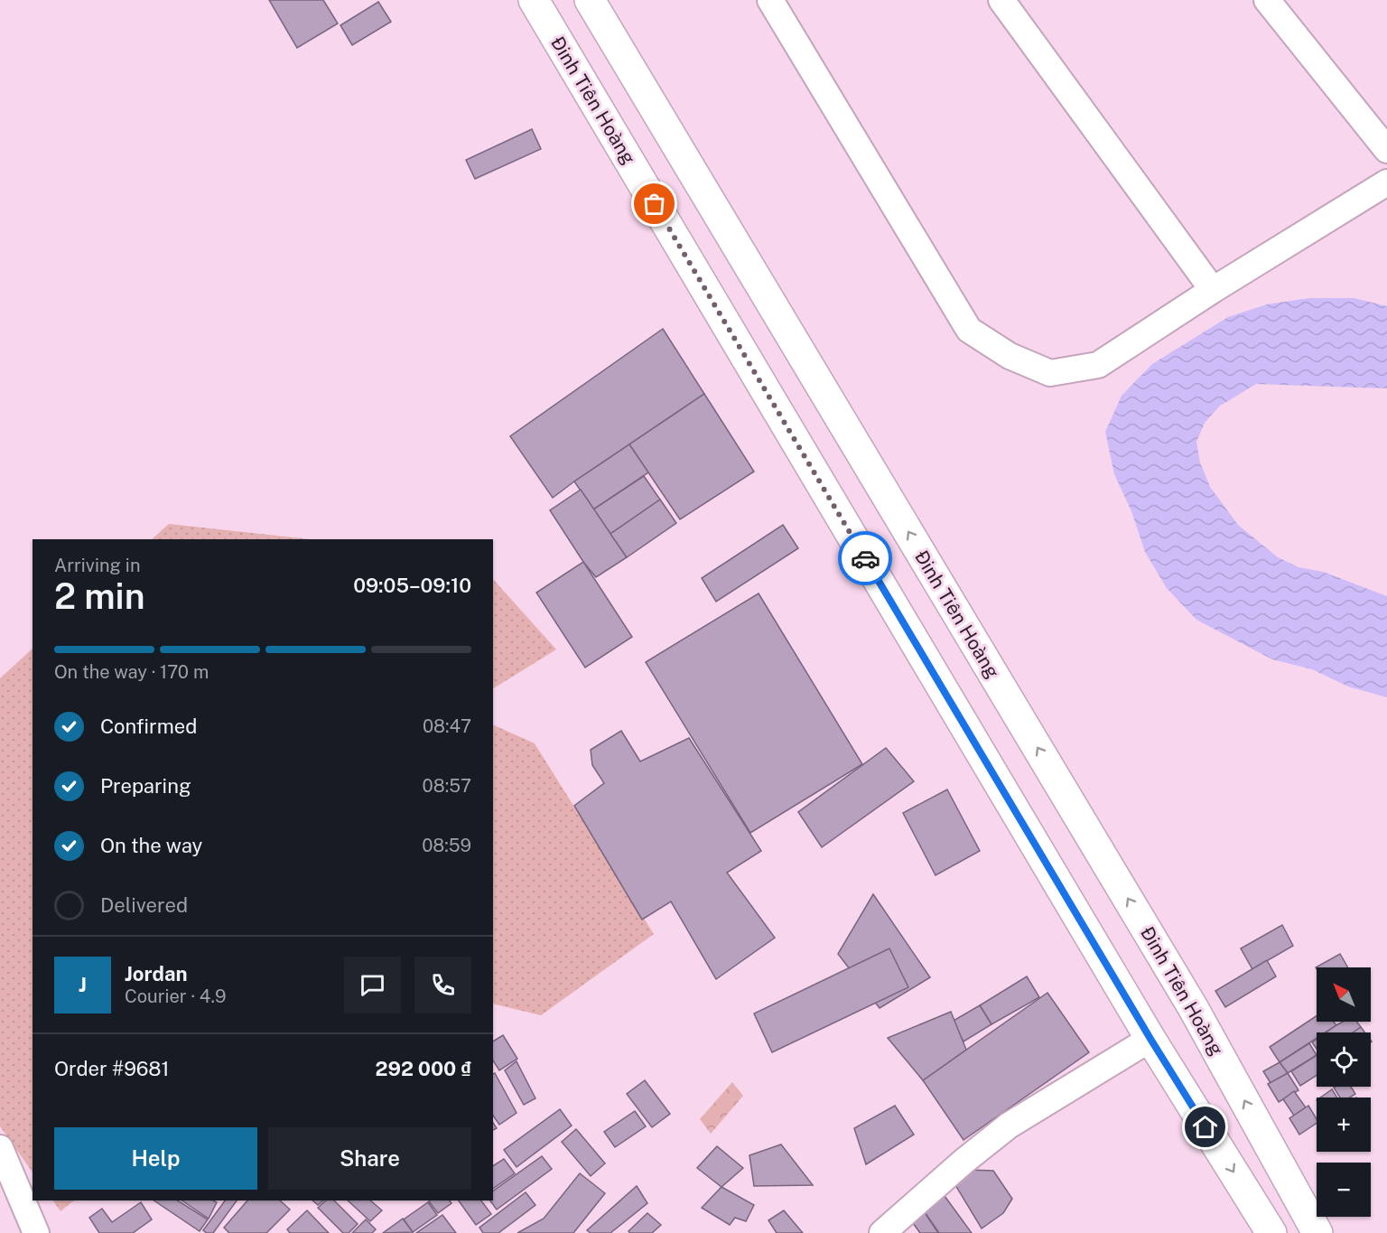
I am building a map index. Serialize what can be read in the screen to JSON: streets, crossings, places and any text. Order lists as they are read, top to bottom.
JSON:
{
  "streets": {
    "highway": ["Đinh Tiên Hoàng"]
  },
  "north": "top left",
  "page": {
    "heading": ["2 min", "Arriving in", "09:05–09:10"],
    "panel": [
      "Jordan",
      "Courier · 4.9",
      "Order #9681",
      "292 000 ₫"
    ],
    "bar": "On the way · 170 m",
    "list": [
      ["Confirmed", "08:47"],
      ["Preparing", "08:57"],
      ["On the way", "08:59"],
      "Delivered"
    ],
    "round": "J",
    "map_buttons": ["+", "−"],
    "buttons": ["Help", "Share"]
  }
}
